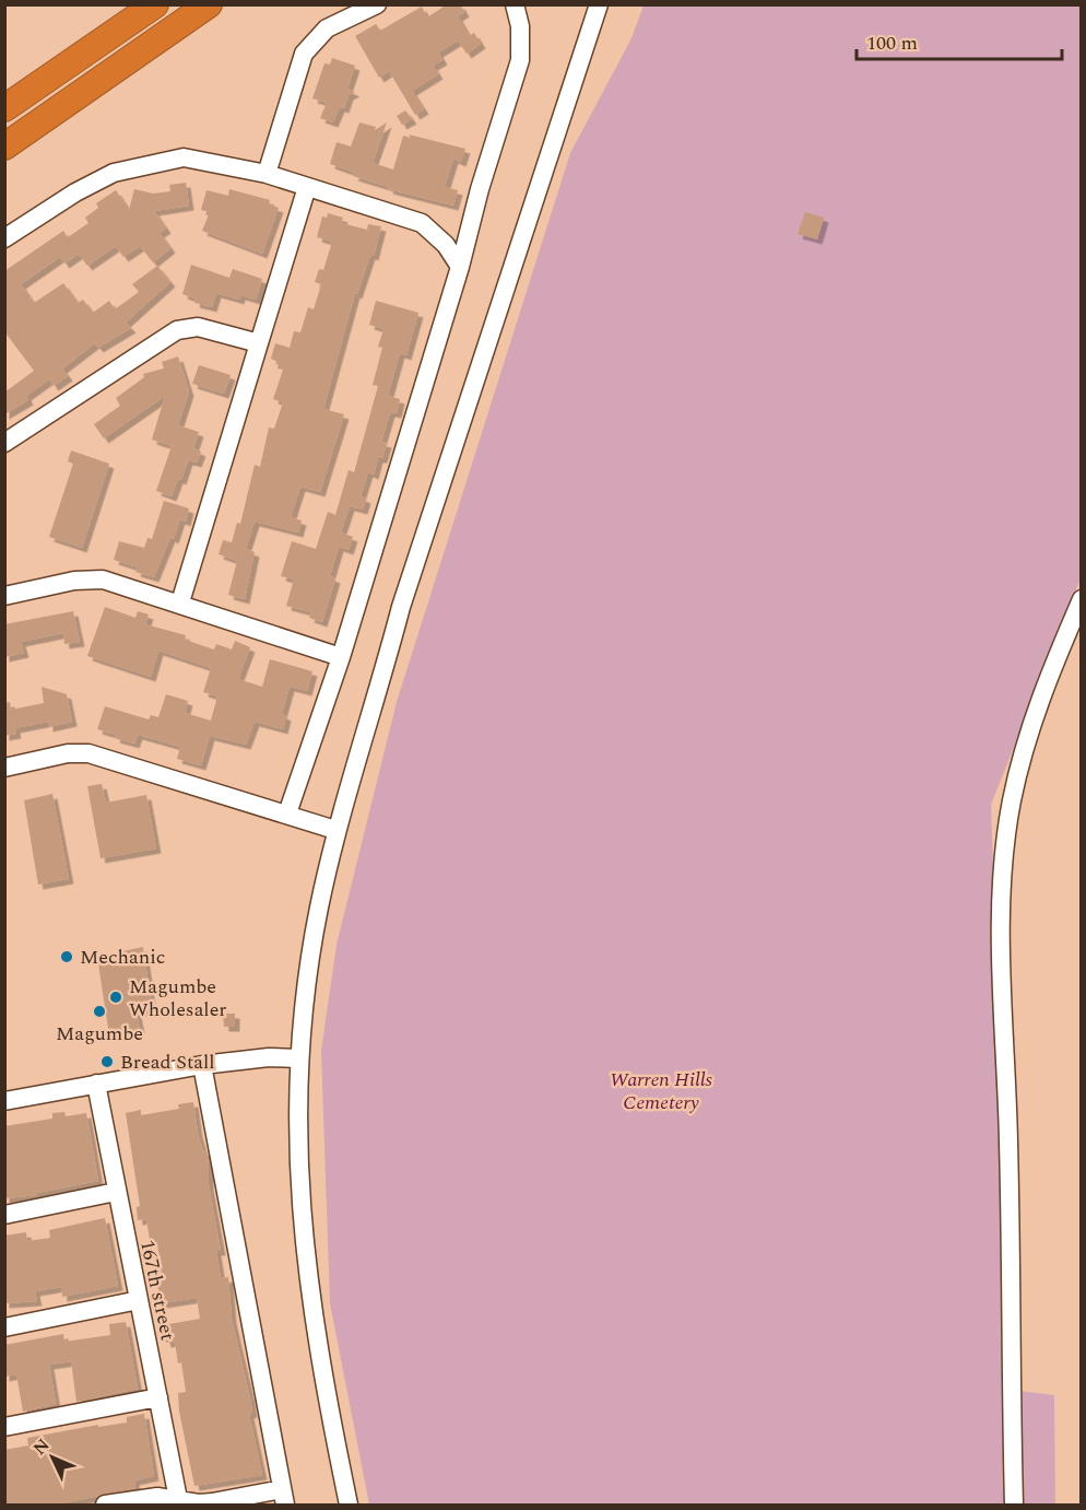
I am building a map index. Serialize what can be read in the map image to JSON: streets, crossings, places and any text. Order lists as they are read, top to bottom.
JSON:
{
  "streets": {
    "street": ["167th street"]
  },
  "parks": ["Warren Hills Cemetery"],
  "places": [
    "Mechanic",
    "Magumbe Wholesaler",
    "Magumbe",
    "Bread Stall"
  ],
  "scale_bar": "100 m",
  "north": "top left"
}
